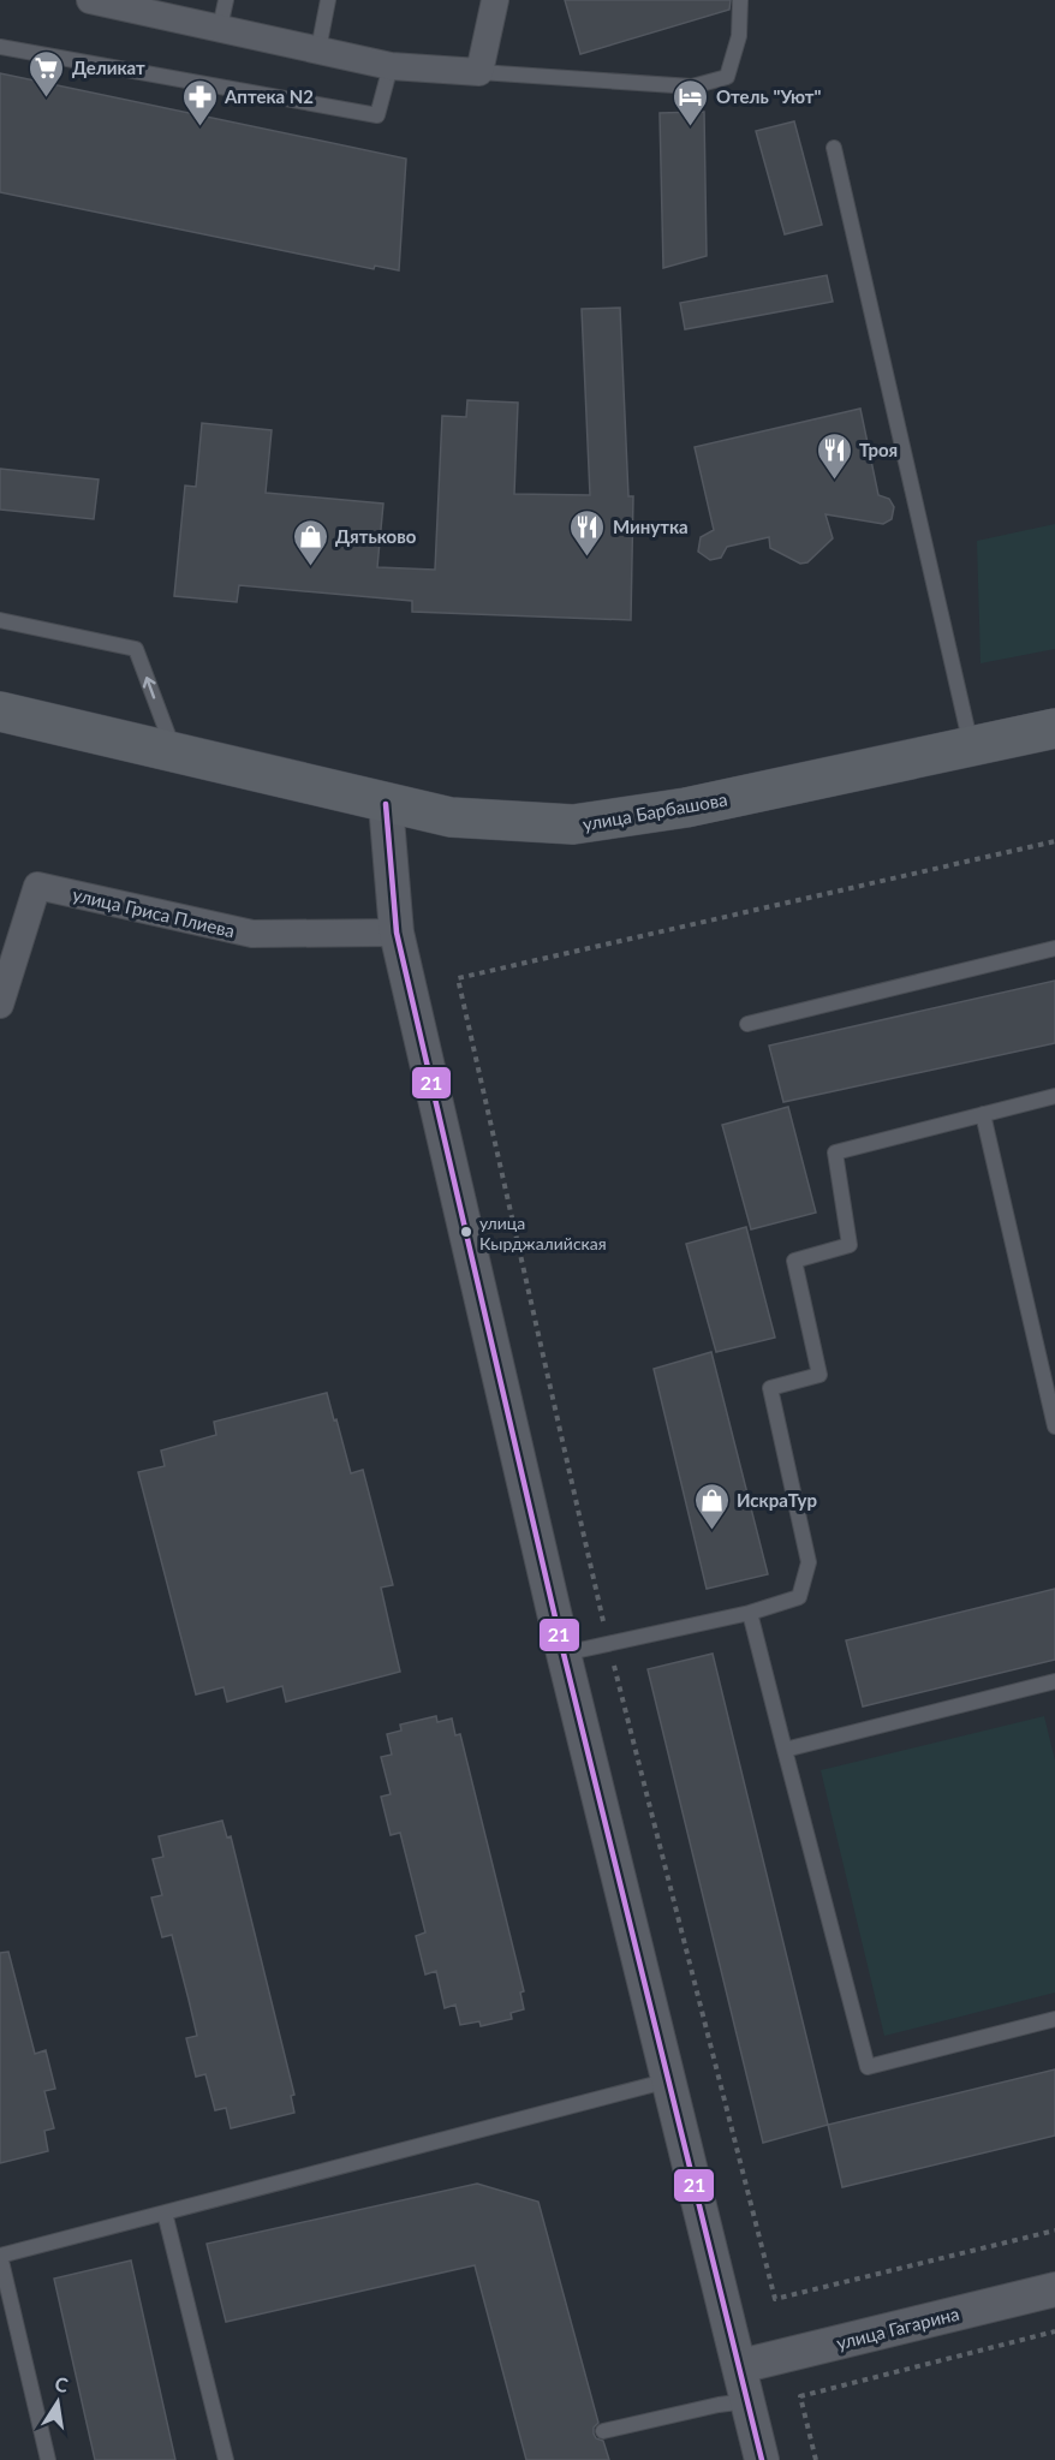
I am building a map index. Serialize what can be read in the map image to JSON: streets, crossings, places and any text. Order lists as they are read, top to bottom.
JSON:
{
  "streets": {
    "main road": ["улица Барбашова"],
    "street": ["улица Гриса Плиева", "улица Гагарина"]
  },
  "places": {
    "supermarket": ["Деликат"],
    "pharmacy": ["Аптека N2"],
    "hotel": ["Отель \"Уют\""],
    "restaurant": ["Троя", "Минутка"],
    "shop": ["Дятьково", "ИскраТур"],
    "other": ["улица Кырджалийская"]
  },
  "lines": ["transit line 21"],
  "north": "top"
}
